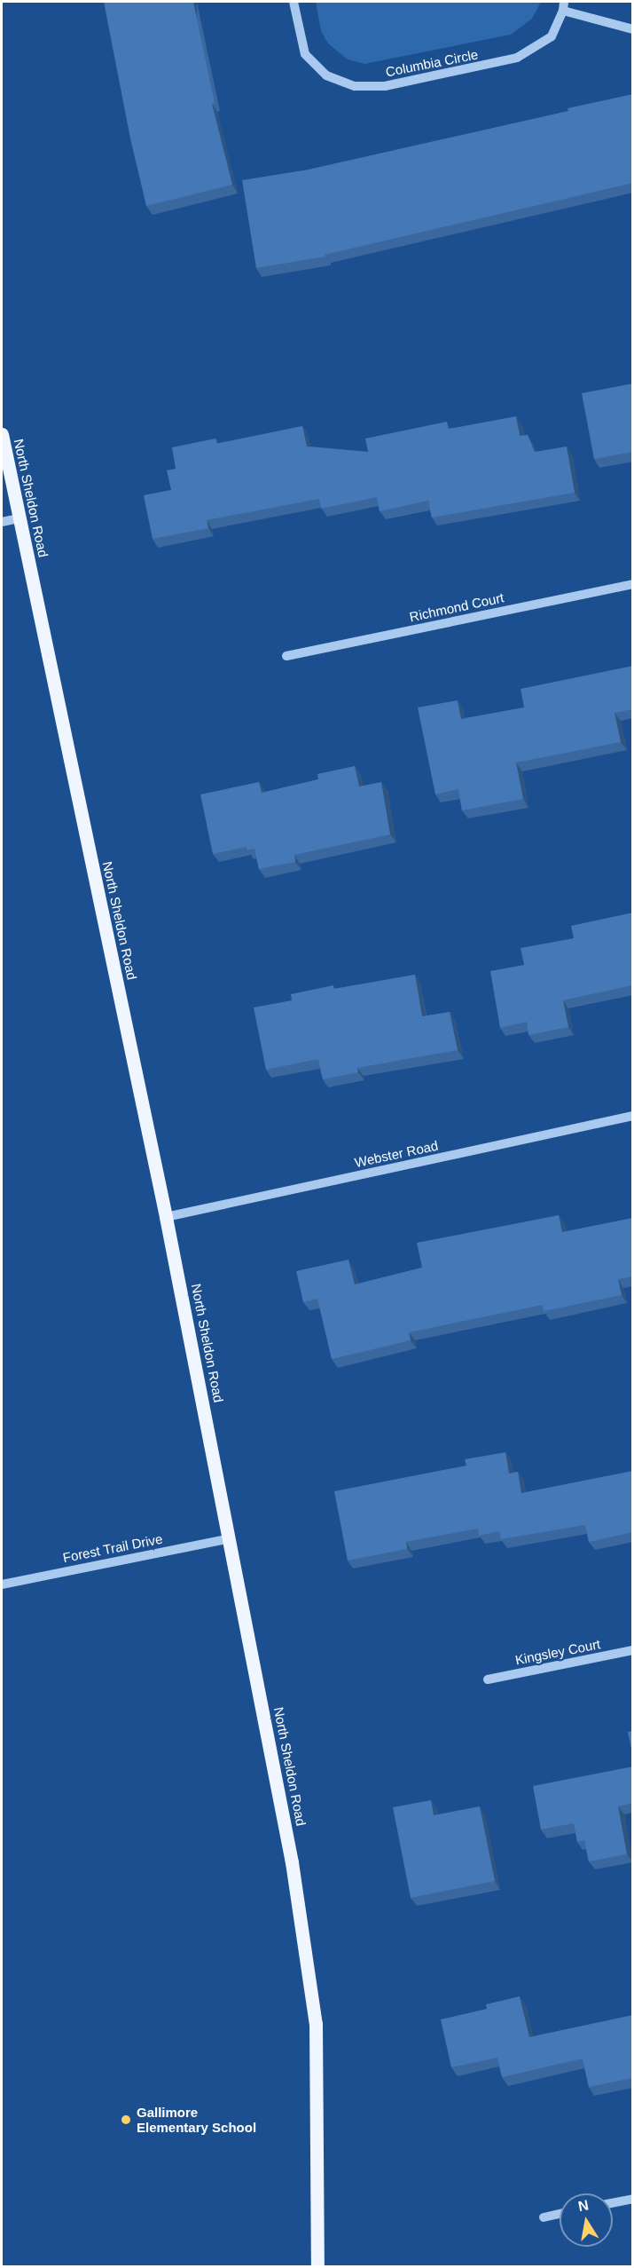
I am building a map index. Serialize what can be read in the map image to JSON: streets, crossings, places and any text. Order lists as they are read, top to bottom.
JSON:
{
  "streets": {
    "main road": ["North Sheldon Road"],
    "street": [
      "Columbia Circle",
      "Richmond Court",
      "Webster Road",
      "Forest Trail Drive",
      "Kingsley Court"
    ]
  },
  "crossings": [
    ["North Sheldon Road", "Webster Road"],
    ["North Sheldon Road", "Forest Trail Drive"]
  ],
  "places": ["Gallimore Elementary School"],
  "north": "top"
}
